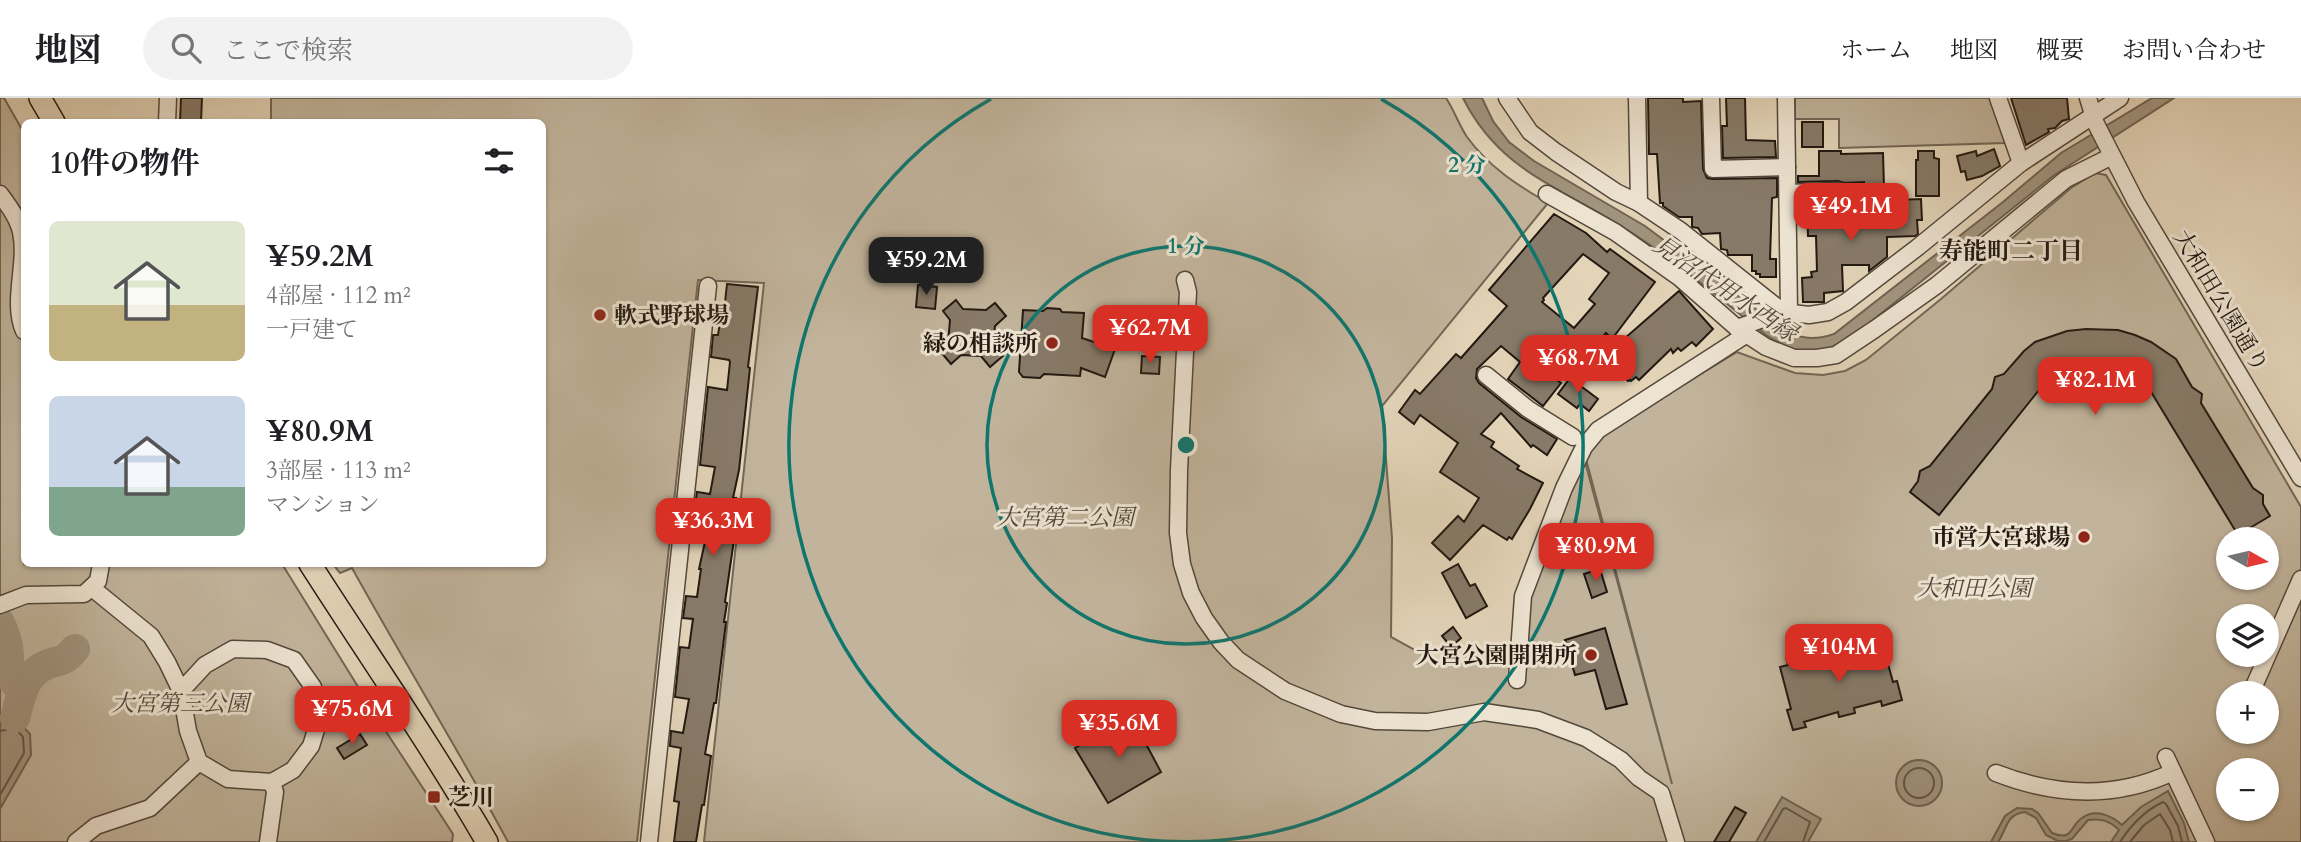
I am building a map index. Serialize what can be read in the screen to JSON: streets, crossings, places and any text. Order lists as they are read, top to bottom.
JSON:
{
  "streets": {
    "street": ["大和田公園通り"]
  },
  "districts": ["寿能町二丁目"],
  "water": ["見沼代用水西縁"],
  "parks": ["大宮第二公園", "大和田公園", "大宮第三公園"],
  "places": {
    "other": [
      "軟式野球場",
      "緑の相談所",
      "市営大宮球場",
      "大宮公園開閉所"
    ],
    "transit": ["芝川"]
  },
  "north": "right",
  "page": {
    "header": "地図",
    "search": "ここで検索",
    "nav": [
      "ホーム",
      "地図",
      "概要",
      "お問い合わせ"
    ],
    "heading": "10件の物件",
    "price": [
      "¥49.1M",
      "¥59.2M",
      "¥62.7M",
      "¥68.7M",
      "¥82.1M",
      "¥36.3M",
      "¥80.9M",
      "¥104M",
      "¥75.6M",
      "¥35.6M"
    ],
    "list": [
      {
        "name": "¥59.2M",
        "note": "4部屋 · 112 m² · 一戸建て"
      },
      {
        "name": "¥80.9M",
        "note": "3部屋 · 113 m² · マンション"
      }
    ],
    "map_buttons": ["+", "−"]
  },
  "rings": ["2 分", "1 分"]
}
